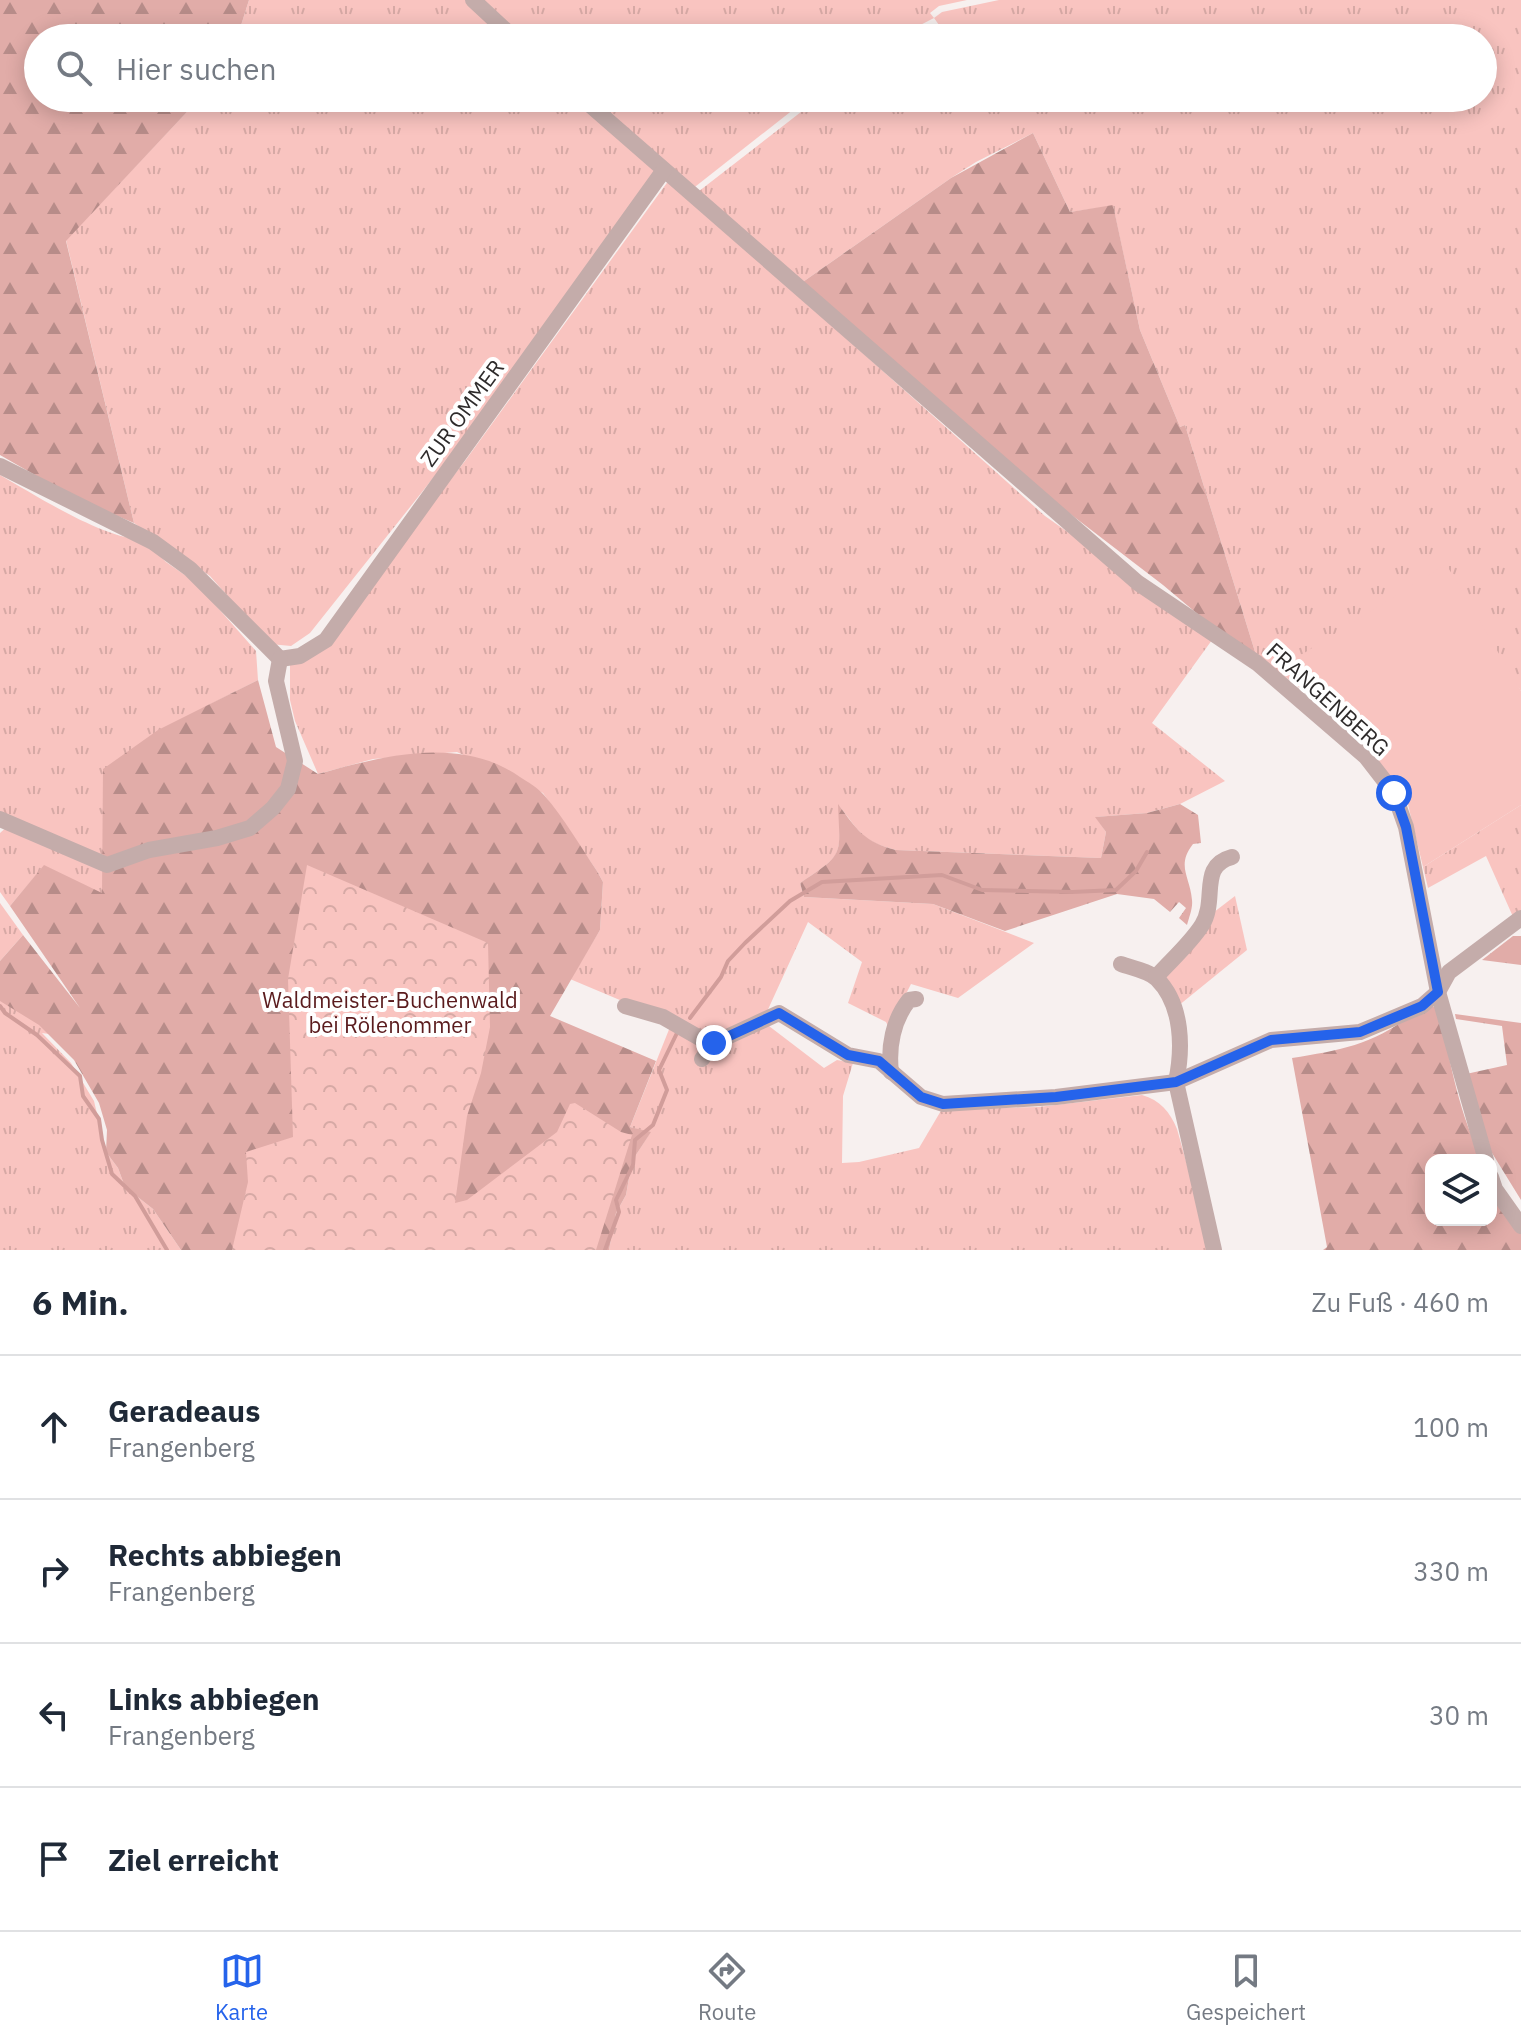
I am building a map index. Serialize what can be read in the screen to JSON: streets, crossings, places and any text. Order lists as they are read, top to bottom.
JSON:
{
  "streets": {
    "street": ["ZUR OMMER", "FRANGENBERG"]
  },
  "crossings": [
    ["ZUR OMMER", "FRANGENBERG"]
  ],
  "parks": ["Waldmeister-Buchenwald bei Rölenommer"],
  "page": {
    "search": "Hier suchen",
    "heading": ["6 Min.", "Zu Fuß · 460 m"],
    "list": [
      ["Geradeaus", "Frangenberg", "100 m"],
      ["Rechts abbiegen", "Frangenberg", "330 m"],
      ["Links abbiegen", "Frangenberg", "30 m"],
      "Ziel erreicht"
    ],
    "nav": ["Karte", "Route", "Gespeichert"]
  }
}
